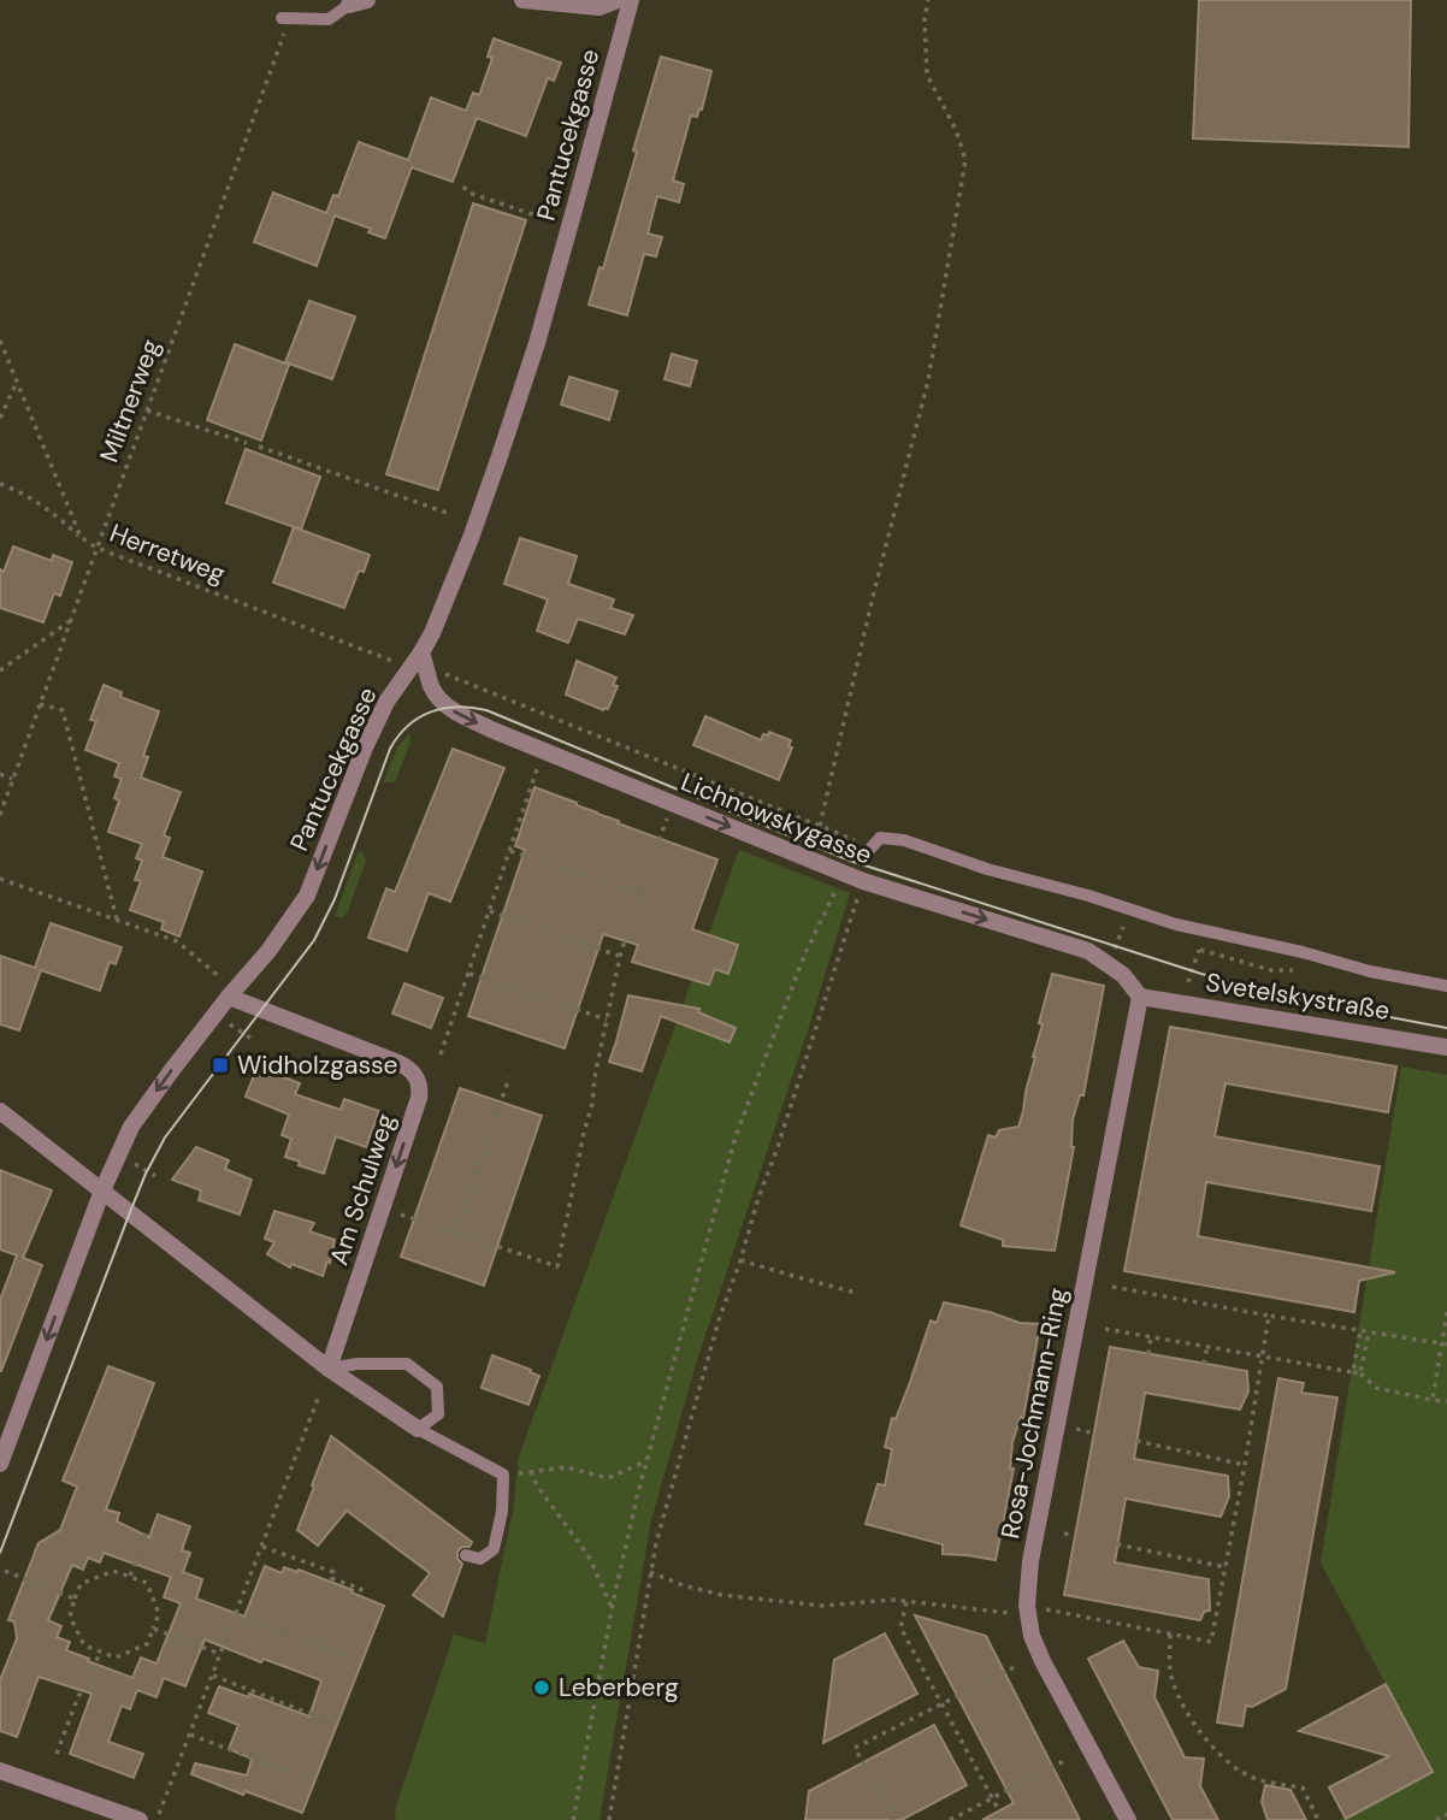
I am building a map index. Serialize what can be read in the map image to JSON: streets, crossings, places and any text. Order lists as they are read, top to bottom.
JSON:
{
  "streets": {
    "street": [
      "Pantucekgasse",
      "Lichnowskygasse",
      "Svetelskystraße",
      "Am Schulweg",
      "Rosa-Jochmann-Ring"
    ],
    "path": ["Miltnerweg", "Herretweg"]
  },
  "crossings": [
    ["Pantucekgasse", "Herretweg"],
    ["Pantucekgasse", "Lichnowskygasse"],
    ["Pantucekgasse", "Am Schulweg"],
    ["Miltnerweg", "Herretweg"],
    ["Herretweg", "Lichnowskygasse"],
    ["Lichnowskygasse", "Svetelskystraße"],
    ["Lichnowskygasse", "Rosa-Jochmann-Ring"],
    ["Svetelskystraße", "Rosa-Jochmann-Ring"]
  ],
  "one_way": ["Pantucekgasse", "Lichnowskygasse"],
  "places": {
    "transit": ["Widholzgasse"],
    "other": ["Leberberg"]
  }
}
